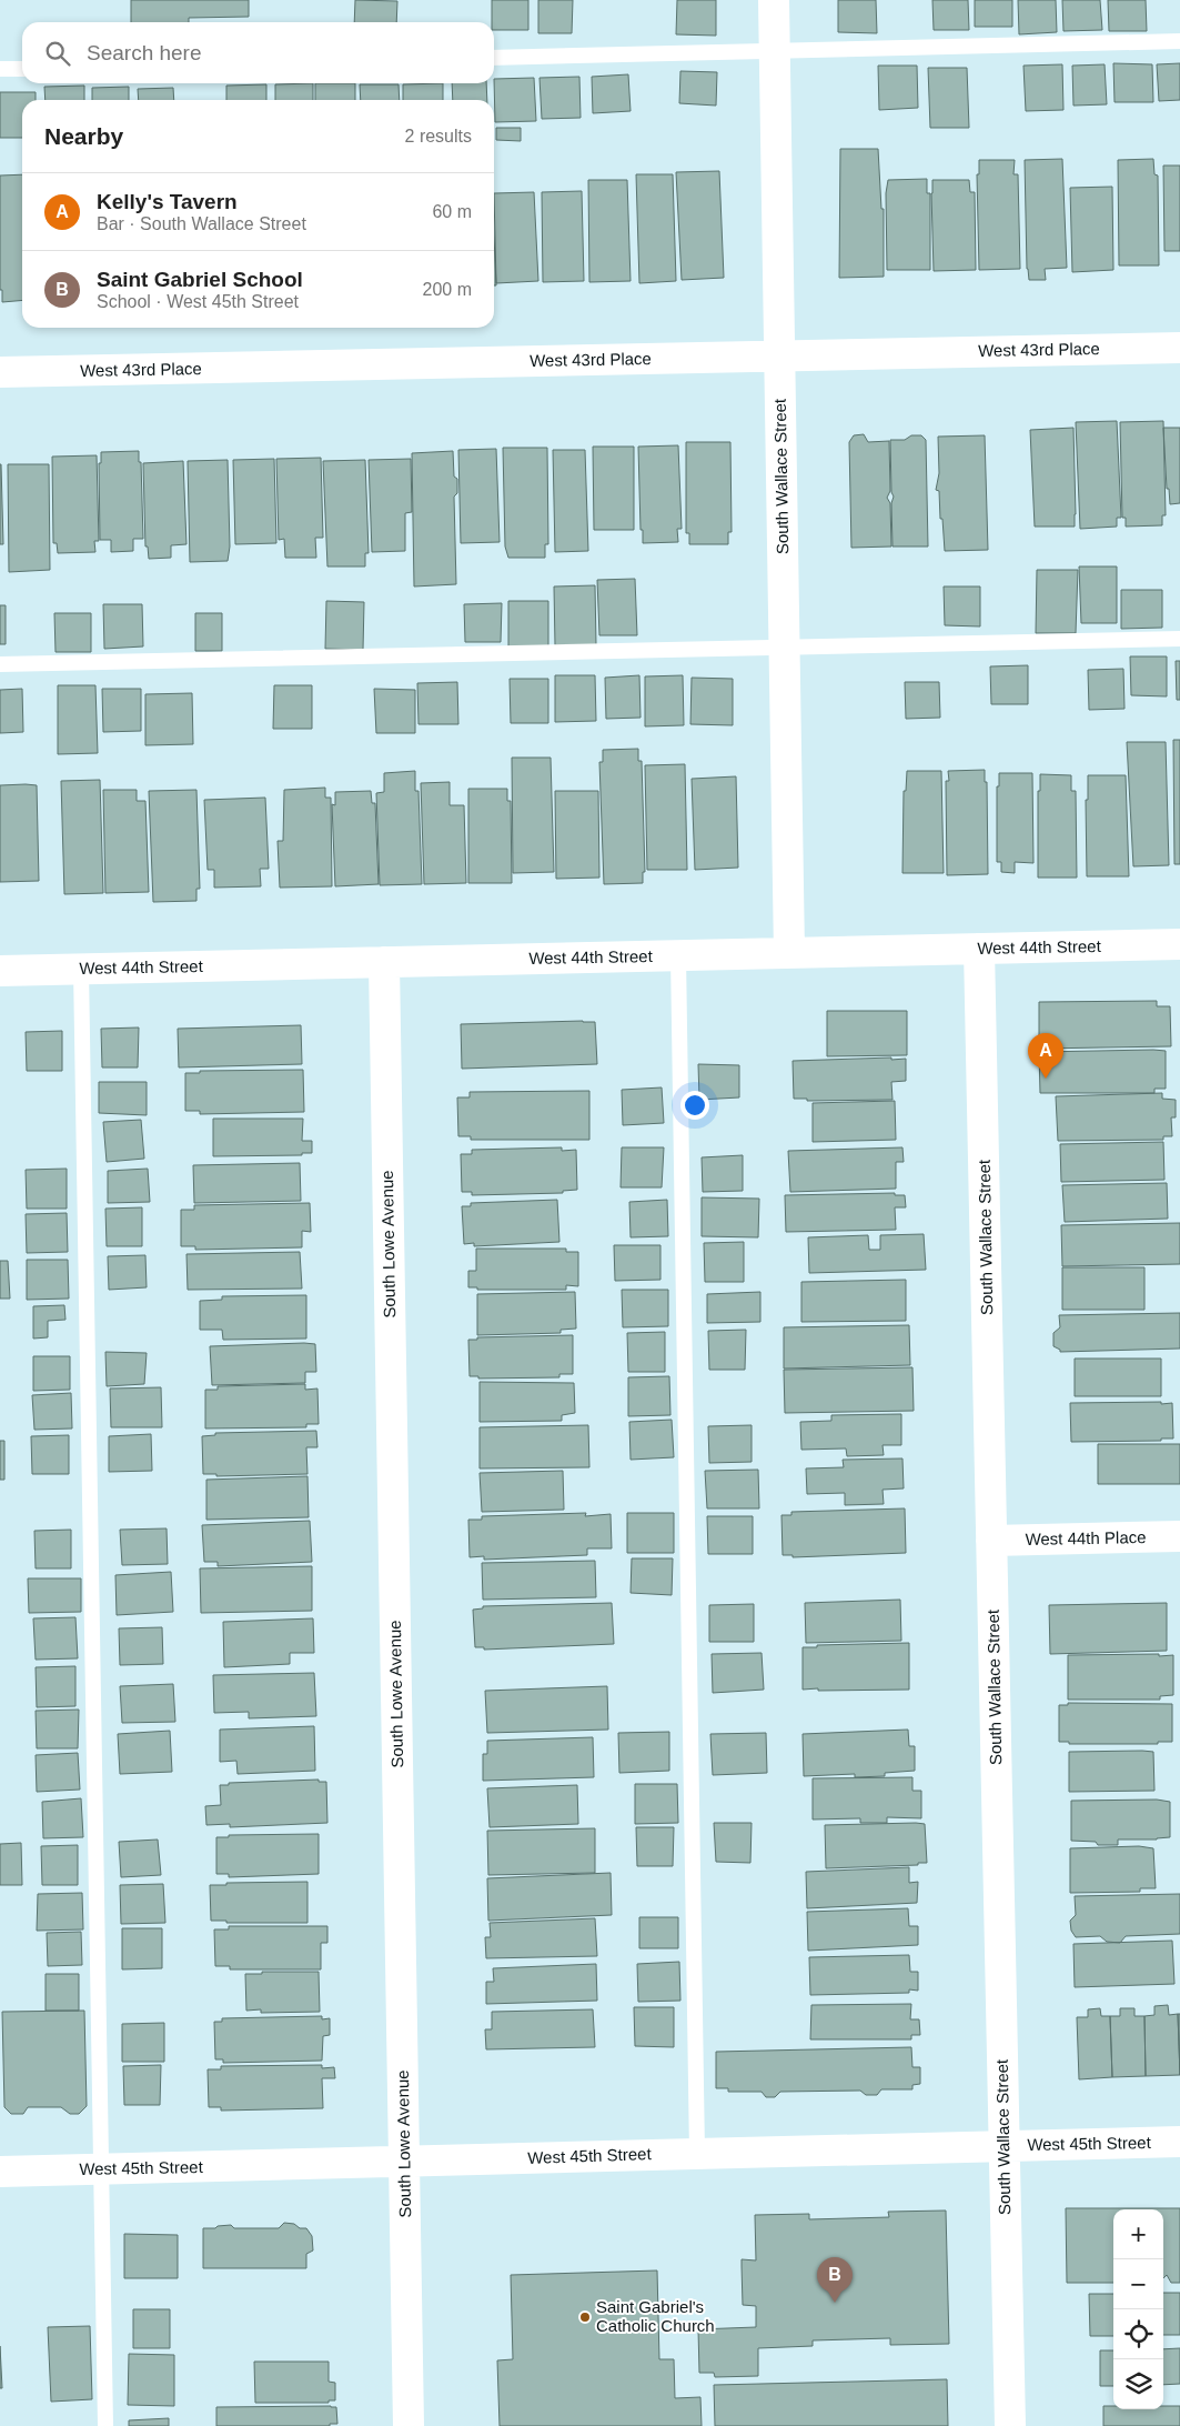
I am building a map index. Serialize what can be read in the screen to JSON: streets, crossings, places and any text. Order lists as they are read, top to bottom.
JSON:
{
  "streets": {
    "street": [
      "West 43rd Place",
      "South Wallace Street",
      "West 44th Street",
      "South Lowe Avenue",
      "West 44th Place",
      "West 45th Street"
    ]
  },
  "crossings": [
    ["West 43rd Place", "South Wallace Street"],
    ["South Wallace Street", "West 44th Street"],
    ["South Wallace Street", "West 44th Place"],
    ["South Wallace Street", "West 45th Street"],
    ["West 44th Street", "South Lowe Avenue"],
    ["South Lowe Avenue", "West 45th Street"]
  ],
  "places": ["Saint Gabriel's Catholic Church"],
  "page": {
    "search": "Search here",
    "heading": ["Nearby", "2 results"],
    "list": [
      {
        "mark": "A",
        "name": "Kelly's Tavern",
        "note": "Bar · South Wallace Street",
        "value": "60 m"
      },
      {
        "mark": "B",
        "name": "Saint Gabriel School",
        "note": "School · West 45th Street",
        "value": "200 m"
      }
    ],
    "pins": ["A", "B"],
    "map_buttons": ["+", "−"]
  }
}
